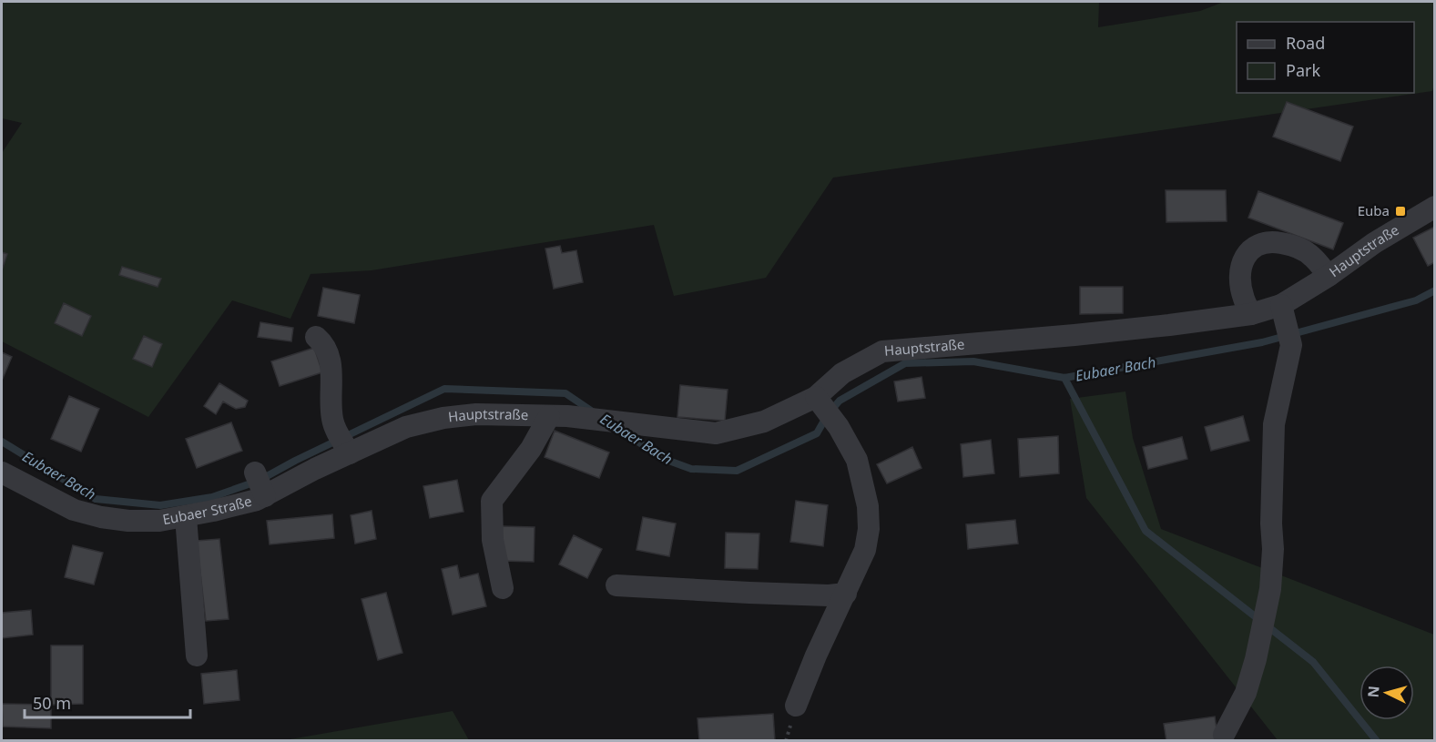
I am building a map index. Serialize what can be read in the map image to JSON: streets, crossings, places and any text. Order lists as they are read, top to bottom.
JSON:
{
  "streets": {
    "street": ["Hauptstraße", "Eubaer Straße"]
  },
  "crossings": [
    ["Hauptstraße", "Eubaer Straße"]
  ],
  "water": ["Eubaer Bach"],
  "places": {
    "transit": ["Euba"]
  },
  "legend": ["Road", "Park"],
  "scale_bar": "50 m",
  "north": "left"
}
